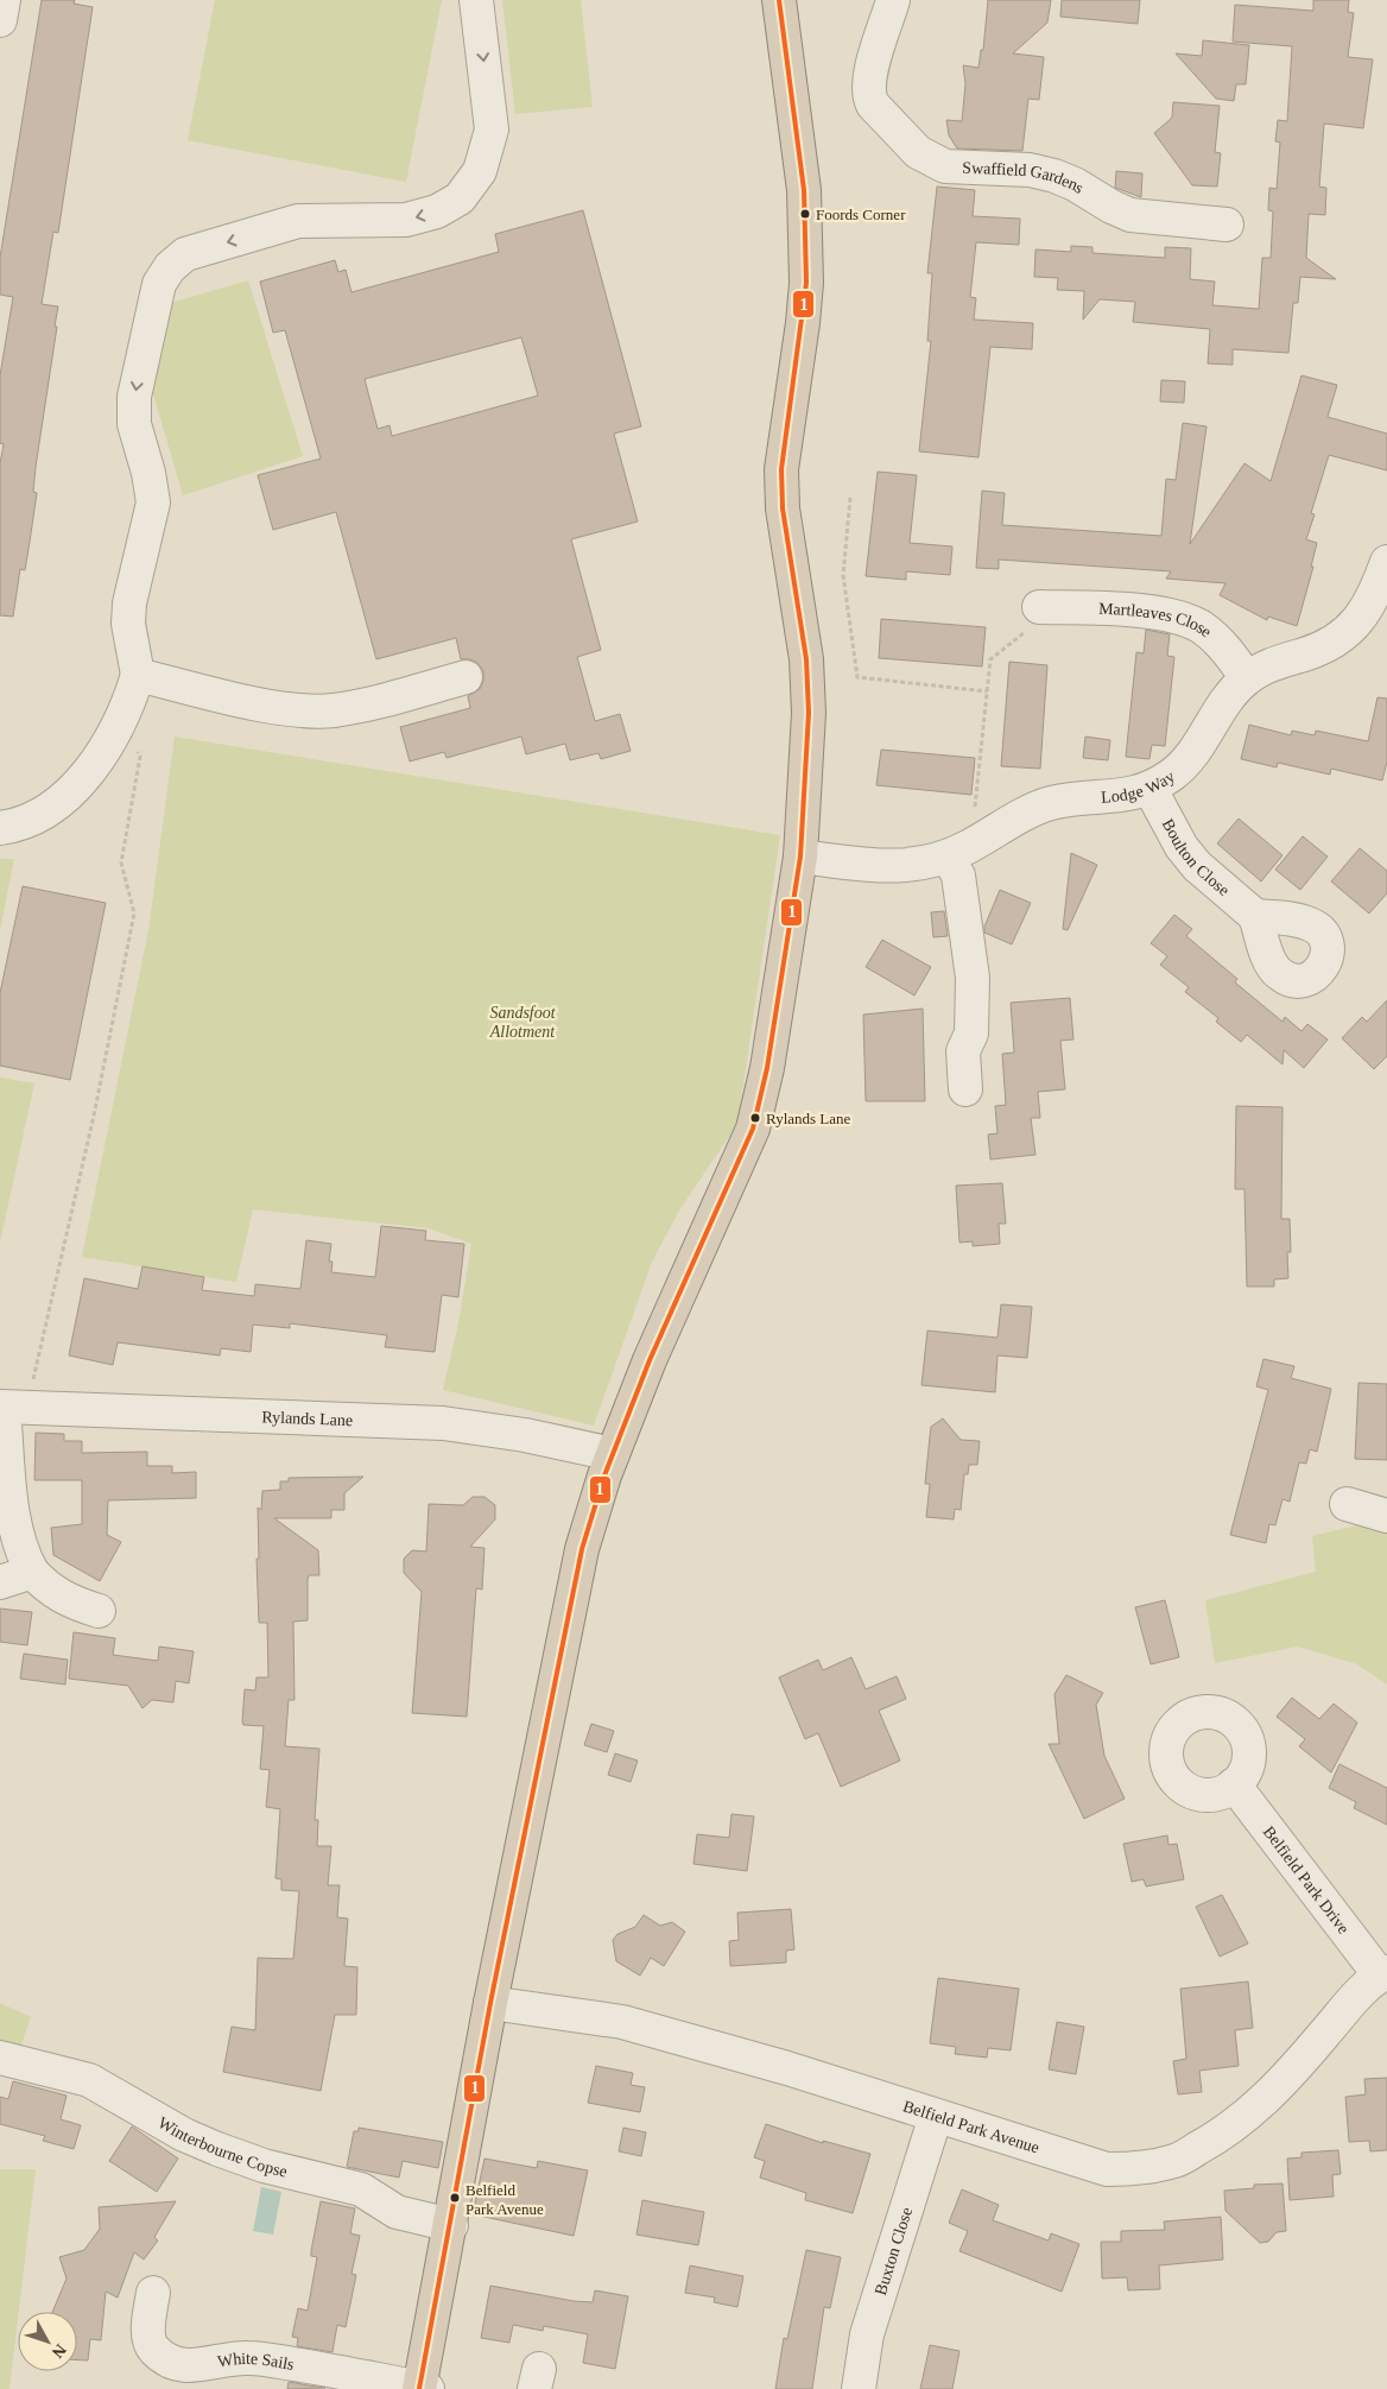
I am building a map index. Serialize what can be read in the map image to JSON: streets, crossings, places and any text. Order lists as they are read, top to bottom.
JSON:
{
  "streets": {
    "street": [
      "Swaffield Gardens",
      "Martleaves Close",
      "Lodge Way",
      "Boulton Close",
      "Rylands Lane",
      "Belfield Park Drive",
      "Belfield Park Avenue",
      "Winterbourne Copse",
      "Buxton Close",
      "White Sails"
    ]
  },
  "crossings": [
    ["Martleaves Close", "Lodge Way"],
    ["Lodge Way", "Boulton Close"],
    ["Belfield Park Drive", "Belfield Park Avenue"],
    ["Belfield Park Avenue", "Buxton Close"]
  ],
  "parks": ["Sandsfoot Allotment"],
  "places": ["Foords Corner", "Rylands Lane", "Belfield Park Avenue"],
  "lines": ["transit line 1"],
  "north": "bottom right"
}
